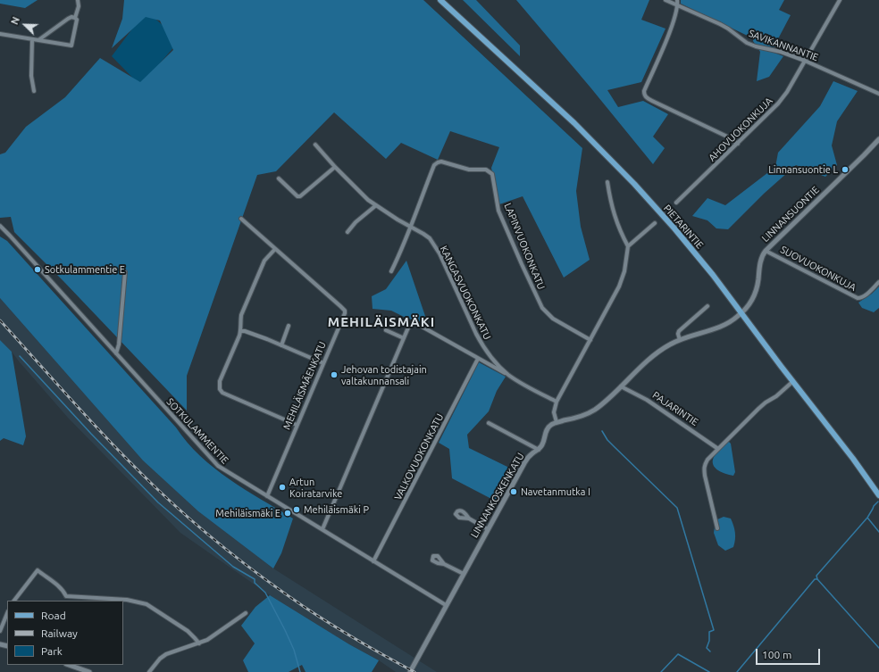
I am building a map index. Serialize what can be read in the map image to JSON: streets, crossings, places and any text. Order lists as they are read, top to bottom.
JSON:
{
  "streets": {
    "main road": ["PIETARINTIE"],
    "street": [
      "SAVIKANNANTIE",
      "AHOVUOKONKUJA",
      "LINNANSUONTIE",
      "LAPINVUOKONKATU",
      "SUOVUOKONKUJA",
      "KANGASVUOKONKATU",
      "MEHILÄISMÄENKATU",
      "PAJARINTIE",
      "SOTKULAMMENTIE",
      "VALKOVUOKONKATU",
      "LINNANKOSKENKATU"
    ]
  },
  "crossings": [
    ["SAVIKANNANTIE", "AHOVUOKONKUJA"],
    ["LINNANSUONTIE", "PIETARINTIE"],
    ["LINNANSUONTIE", "SUOVUOKONKUJA"],
    ["LINNANSUONTIE", "PAJARINTIE"],
    ["LINNANSUONTIE", "LINNANKOSKENKATU"],
    ["LAPINVUOKONKATU", "KANGASVUOKONKATU"],
    ["MEHILÄISMÄENKATU", "SOTKULAMMENTIE"],
    ["SOTKULAMMENTIE", "VALKOVUOKONKATU"],
    ["SOTKULAMMENTIE", "LINNANKOSKENKATU"]
  ],
  "districts": ["MEHILÄISMÄKI"],
  "places": [
    "Linnansuontie L",
    "Sotkulammentie E",
    "Jehovan todistajain valtakunnansali",
    "Artun Koiratarvike",
    "Navetanmutka I",
    "Mehiläismäki P",
    "Mehiläismäki E"
  ],
  "legend": ["Road", "Railway", "Park"],
  "scale_bar": "100 m",
  "north": "top left"
}
